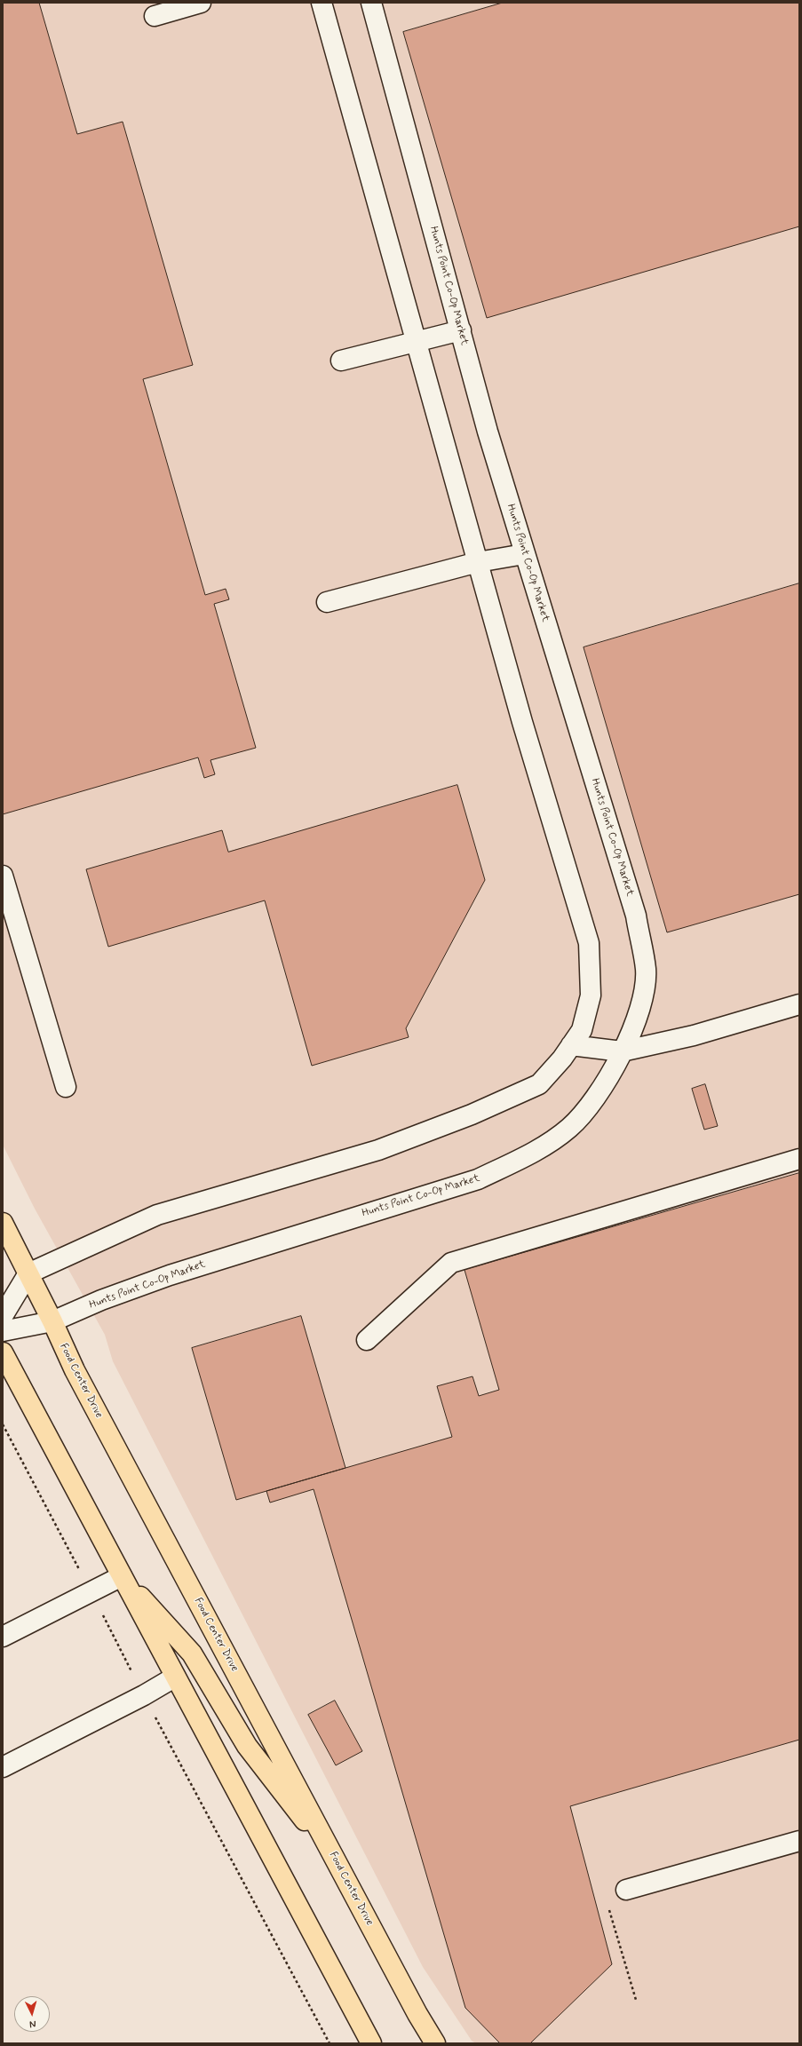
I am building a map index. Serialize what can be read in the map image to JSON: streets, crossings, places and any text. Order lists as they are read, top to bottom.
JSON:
{
  "streets": {
    "main road": ["Food Center Drive"],
    "street": ["Hunts Point Co-Op Market"]
  },
  "crossings": [
    ["Hunts Point Co-Op Market", "Food Center Drive"]
  ],
  "north": "bottom"
}
